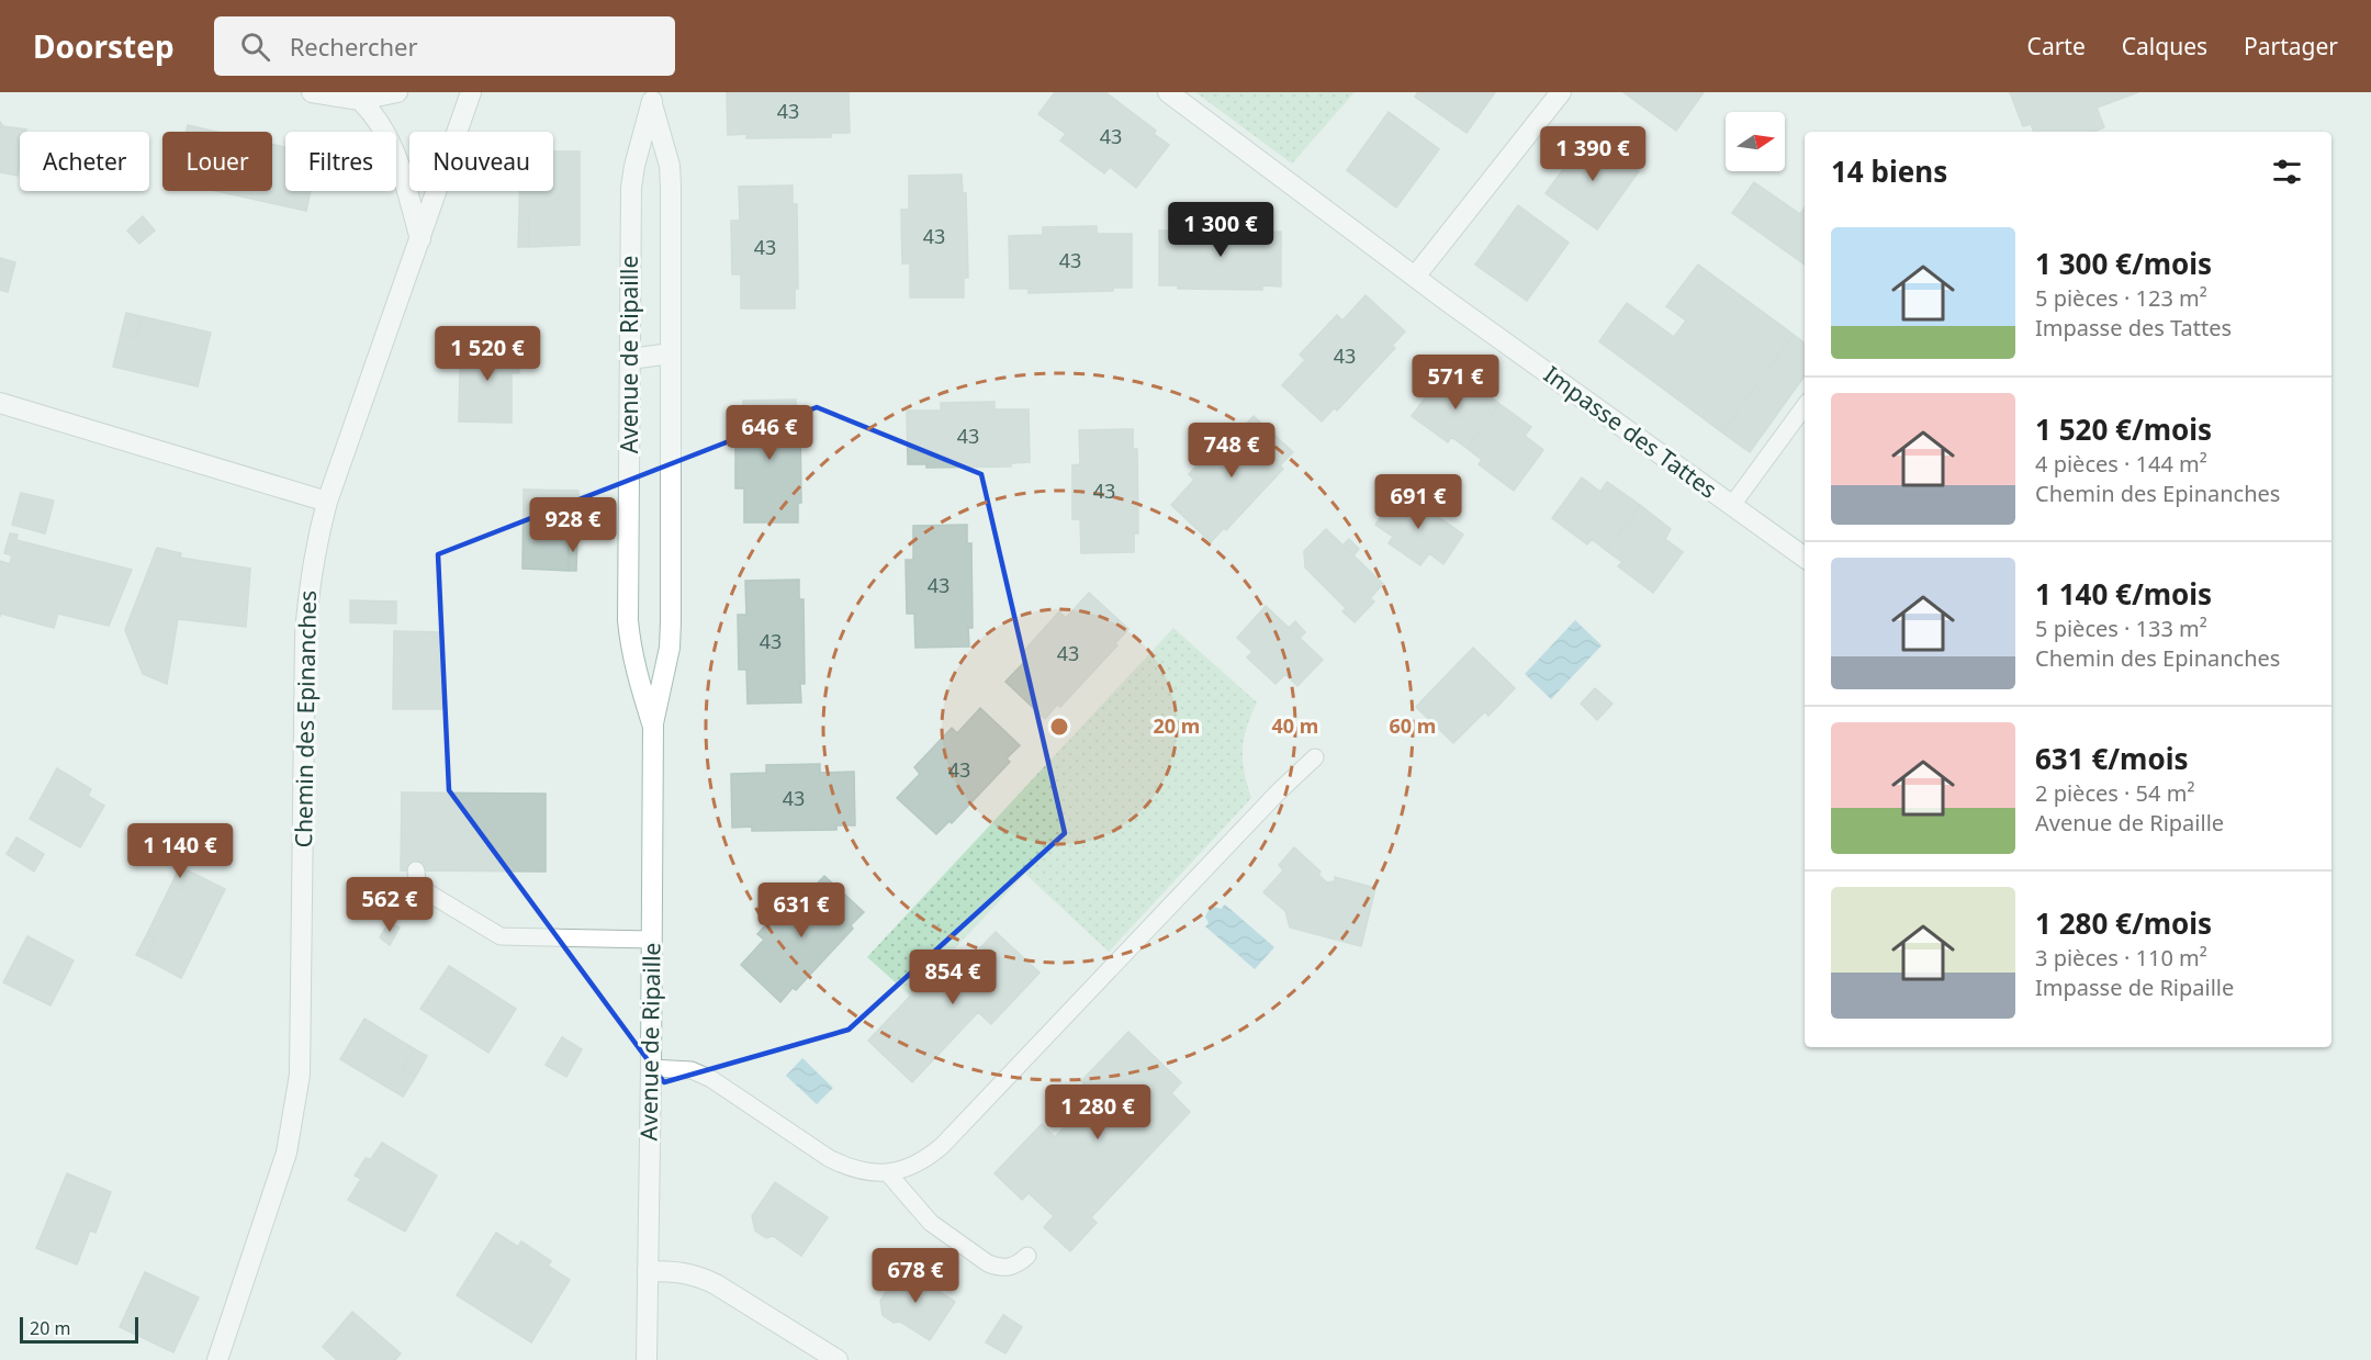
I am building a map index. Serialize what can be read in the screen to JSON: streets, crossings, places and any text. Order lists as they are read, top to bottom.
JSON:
{
  "streets": {
    "street": ["Avenue de Ripaille", "Impasse des Tattes", "Chemin des Epinanches"]
  },
  "house_numbers": [
    "43",
    "43",
    "43",
    "43",
    "43",
    "43",
    "43",
    "43",
    "43",
    "43",
    "43",
    "43",
    "43"
  ],
  "scale_bar": "20 m",
  "north": "right",
  "page": {
    "header": "Doorstep",
    "search": "Rechercher",
    "nav": ["Carte", "Calques", "Partager"],
    "price": [
      "1 390 €",
      "1 300 €",
      "1 520 €",
      "571 €",
      "646 €",
      "748 €",
      "691 €",
      "928 €",
      "1 140 €",
      "562 €",
      "631 €",
      "854 €",
      "1 280 €",
      "678 €"
    ],
    "chip": [
      "Acheter",
      "Louer",
      "Filtres",
      "Nouveau"
    ],
    "heading": "14 biens",
    "list": [
      {
        "name": "1 300 €/mois",
        "note": "5 pièces · 123 m² · Impasse des Tattes"
      },
      {
        "name": "1 520 €/mois",
        "note": "4 pièces · 144 m² · Chemin des Epinanches"
      },
      {
        "name": "1 140 €/mois",
        "note": "5 pièces · 133 m² · Chemin des Epinanches"
      },
      {
        "name": "631 €/mois",
        "note": "2 pièces · 54 m² · Avenue de Ripaille"
      },
      {
        "name": "1 280 €/mois",
        "note": "3 pièces · 110 m² · Impasse de Ripaille"
      }
    ],
    "scale": "20 m"
  },
  "rings": ["20 m", "40 m", "60 m"]
}
